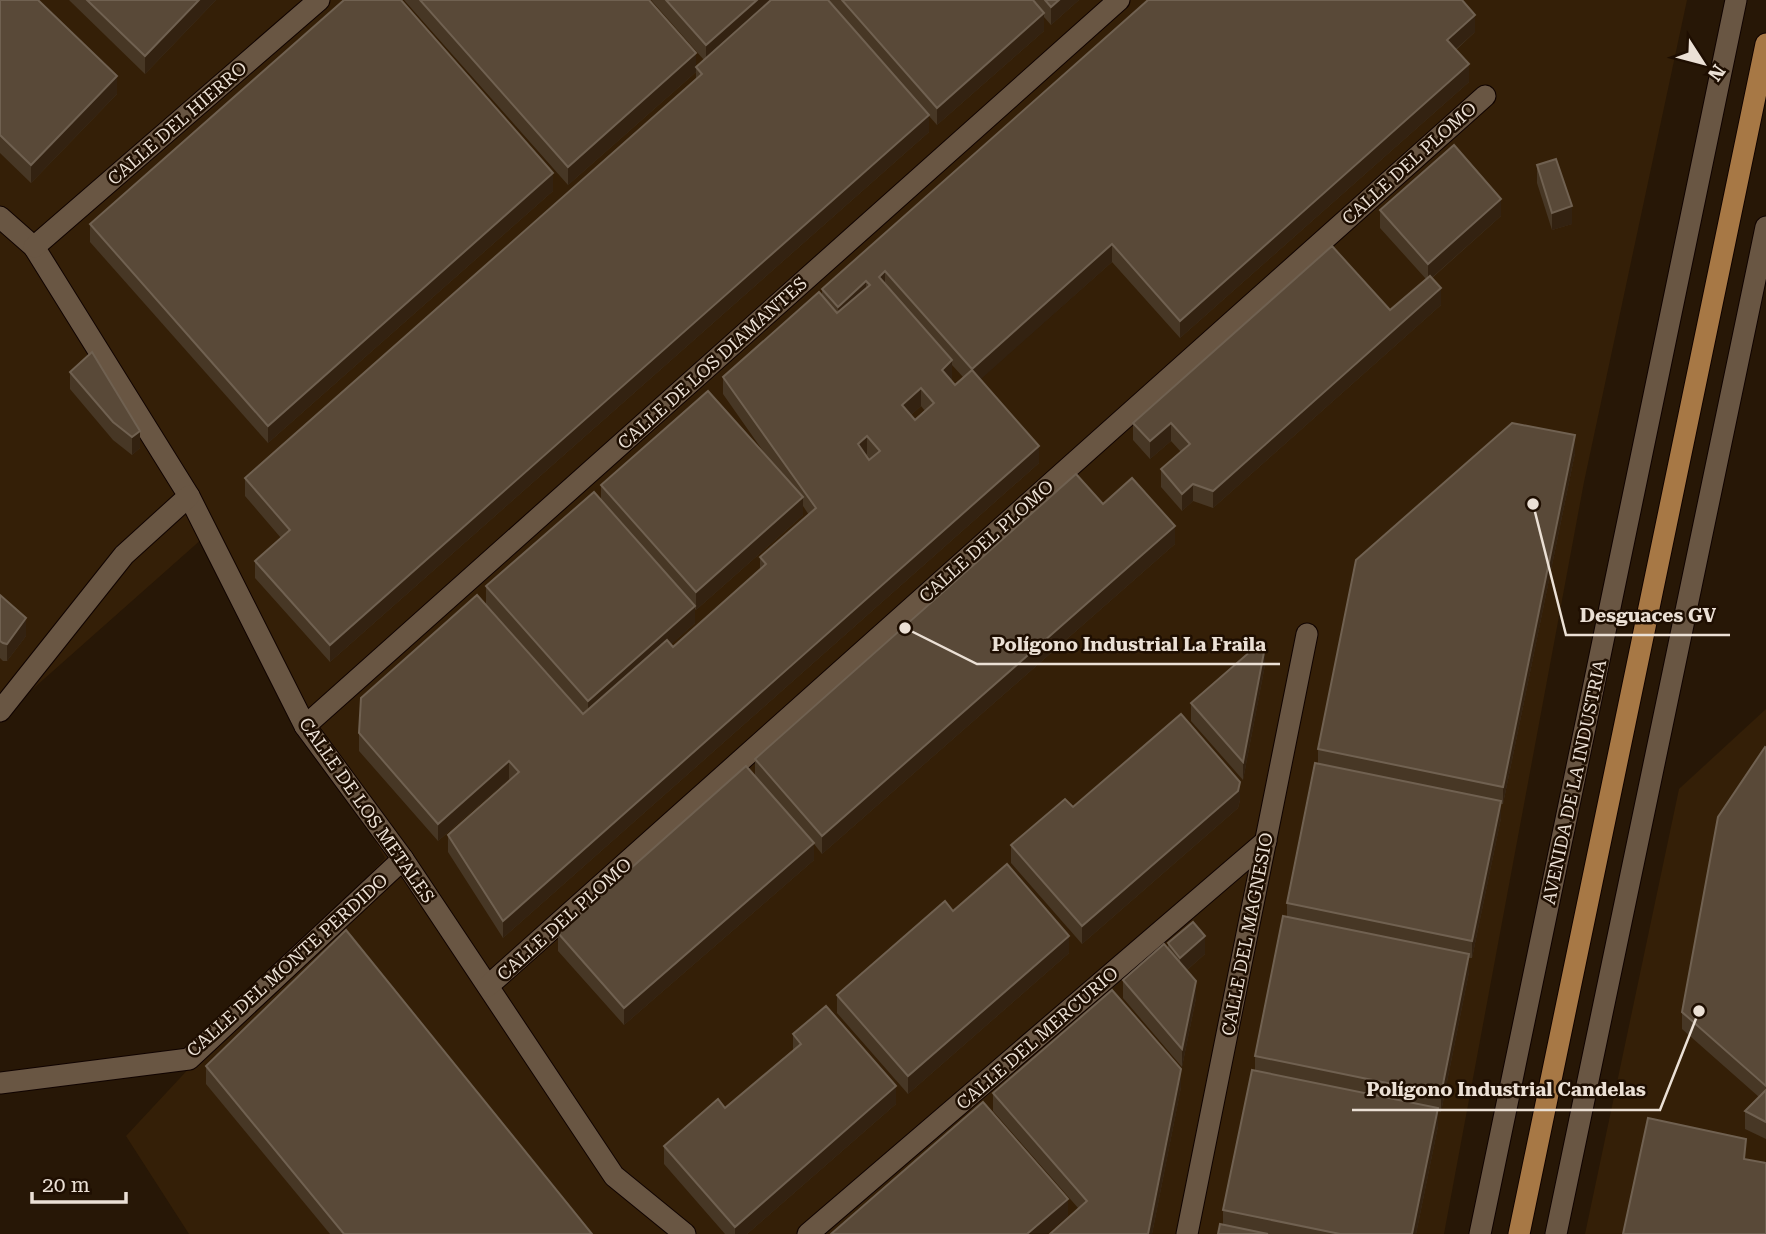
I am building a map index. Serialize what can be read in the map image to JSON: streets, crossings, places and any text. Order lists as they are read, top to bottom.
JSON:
{
  "streets": {
    "street": [
      "CALLE DEL HIERRO",
      "CALLE DEL PLOMO",
      "CALLE DE LOS DIAMANTES",
      "AVENIDA DE LA INDUSTRIA",
      "CALLE DE LOS METALES",
      "CALLE DEL MAGNESIO",
      "CALLE DEL MONTE PERDIDO",
      "CALLE DEL MERCURIO"
    ]
  },
  "crossings": [
    ["CALLE DEL HIERRO", "CALLE DE LOS METALES"],
    ["CALLE DEL PLOMO", "CALLE DE LOS METALES"],
    ["CALLE DE LOS DIAMANTES", "CALLE DE LOS METALES"],
    ["CALLE DE LOS METALES", "CALLE DEL MONTE PERDIDO"],
    ["CALLE DEL MAGNESIO", "CALLE DEL MERCURIO"]
  ],
  "places": ["Desguaces GV", "Polígono Industrial La Fraila", "Polígono Industrial Candelas"],
  "scale_bar": "20 m",
  "north": "bottom right"
}
